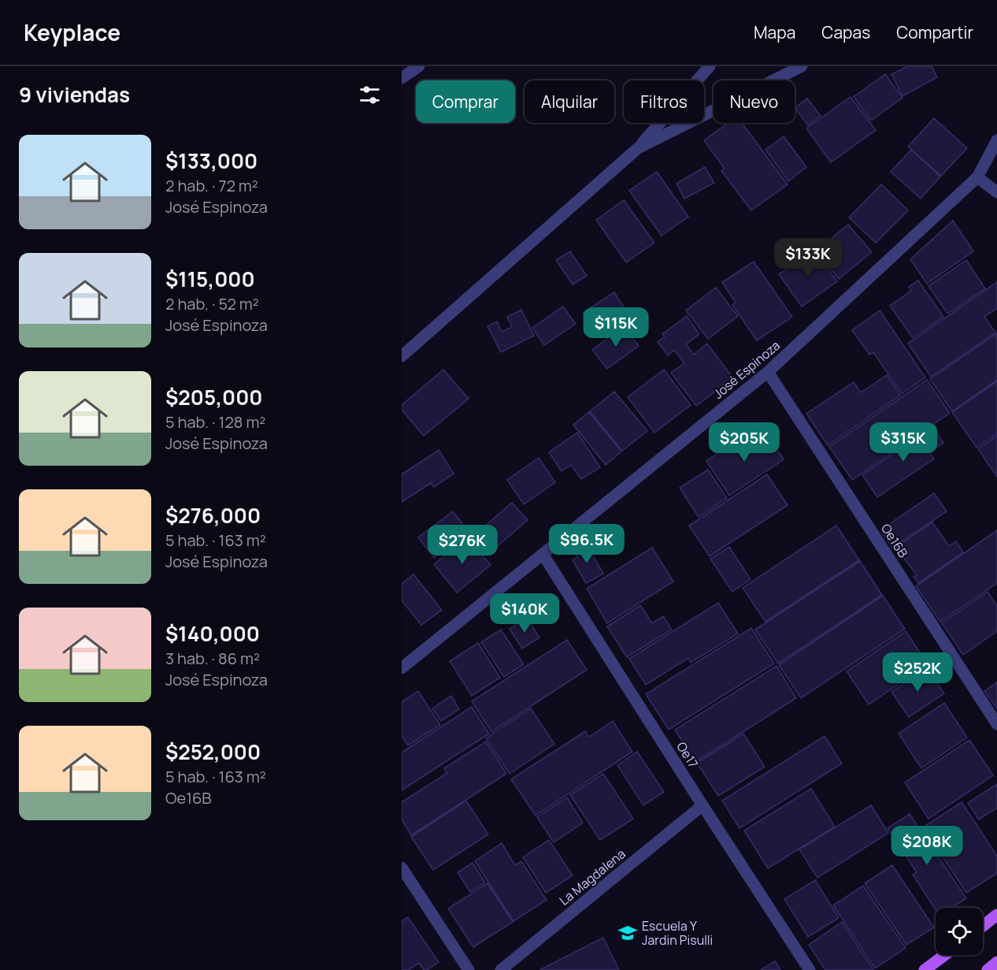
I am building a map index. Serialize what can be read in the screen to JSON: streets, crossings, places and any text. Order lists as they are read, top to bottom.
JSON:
{
  "streets": {
    "street": [
      "José Espinoza",
      "Oe16B",
      "Oe17",
      "La Magdalena"
    ]
  },
  "crossings": [
    ["José Espinoza", "Oe16B"],
    ["José Espinoza", "Oe17"],
    ["Oe17", "La Magdalena"]
  ],
  "places": {
    "school or university": ["Escuela Y Jardin Pisulli"]
  },
  "page": {
    "header": "Keyplace",
    "nav": ["Mapa", "Capas", "Compartir"],
    "heading": "9 viviendas",
    "chip": [
      "Comprar",
      "Alquilar",
      "Filtros",
      "Nuevo"
    ],
    "list": [
      {
        "name": "$133,000",
        "note": "2 hab. · 72 m² · José Espinoza"
      },
      {
        "name": "$115,000",
        "note": "2 hab. · 52 m² · José Espinoza"
      },
      {
        "name": "$205,000",
        "note": "5 hab. · 128 m² · José Espinoza"
      },
      {
        "name": "$276,000",
        "note": "5 hab. · 163 m² · José Espinoza"
      },
      {
        "name": "$140,000",
        "note": "3 hab. · 86 m² · José Espinoza"
      },
      {
        "name": "$252,000",
        "note": "5 hab. · 163 m² · Oe16B"
      }
    ],
    "price": [
      "$133K",
      "$115K",
      "$205K",
      "$315K",
      "$96.5K",
      "$276K",
      "$140K",
      "$252K",
      "$208K"
    ]
  }
}
